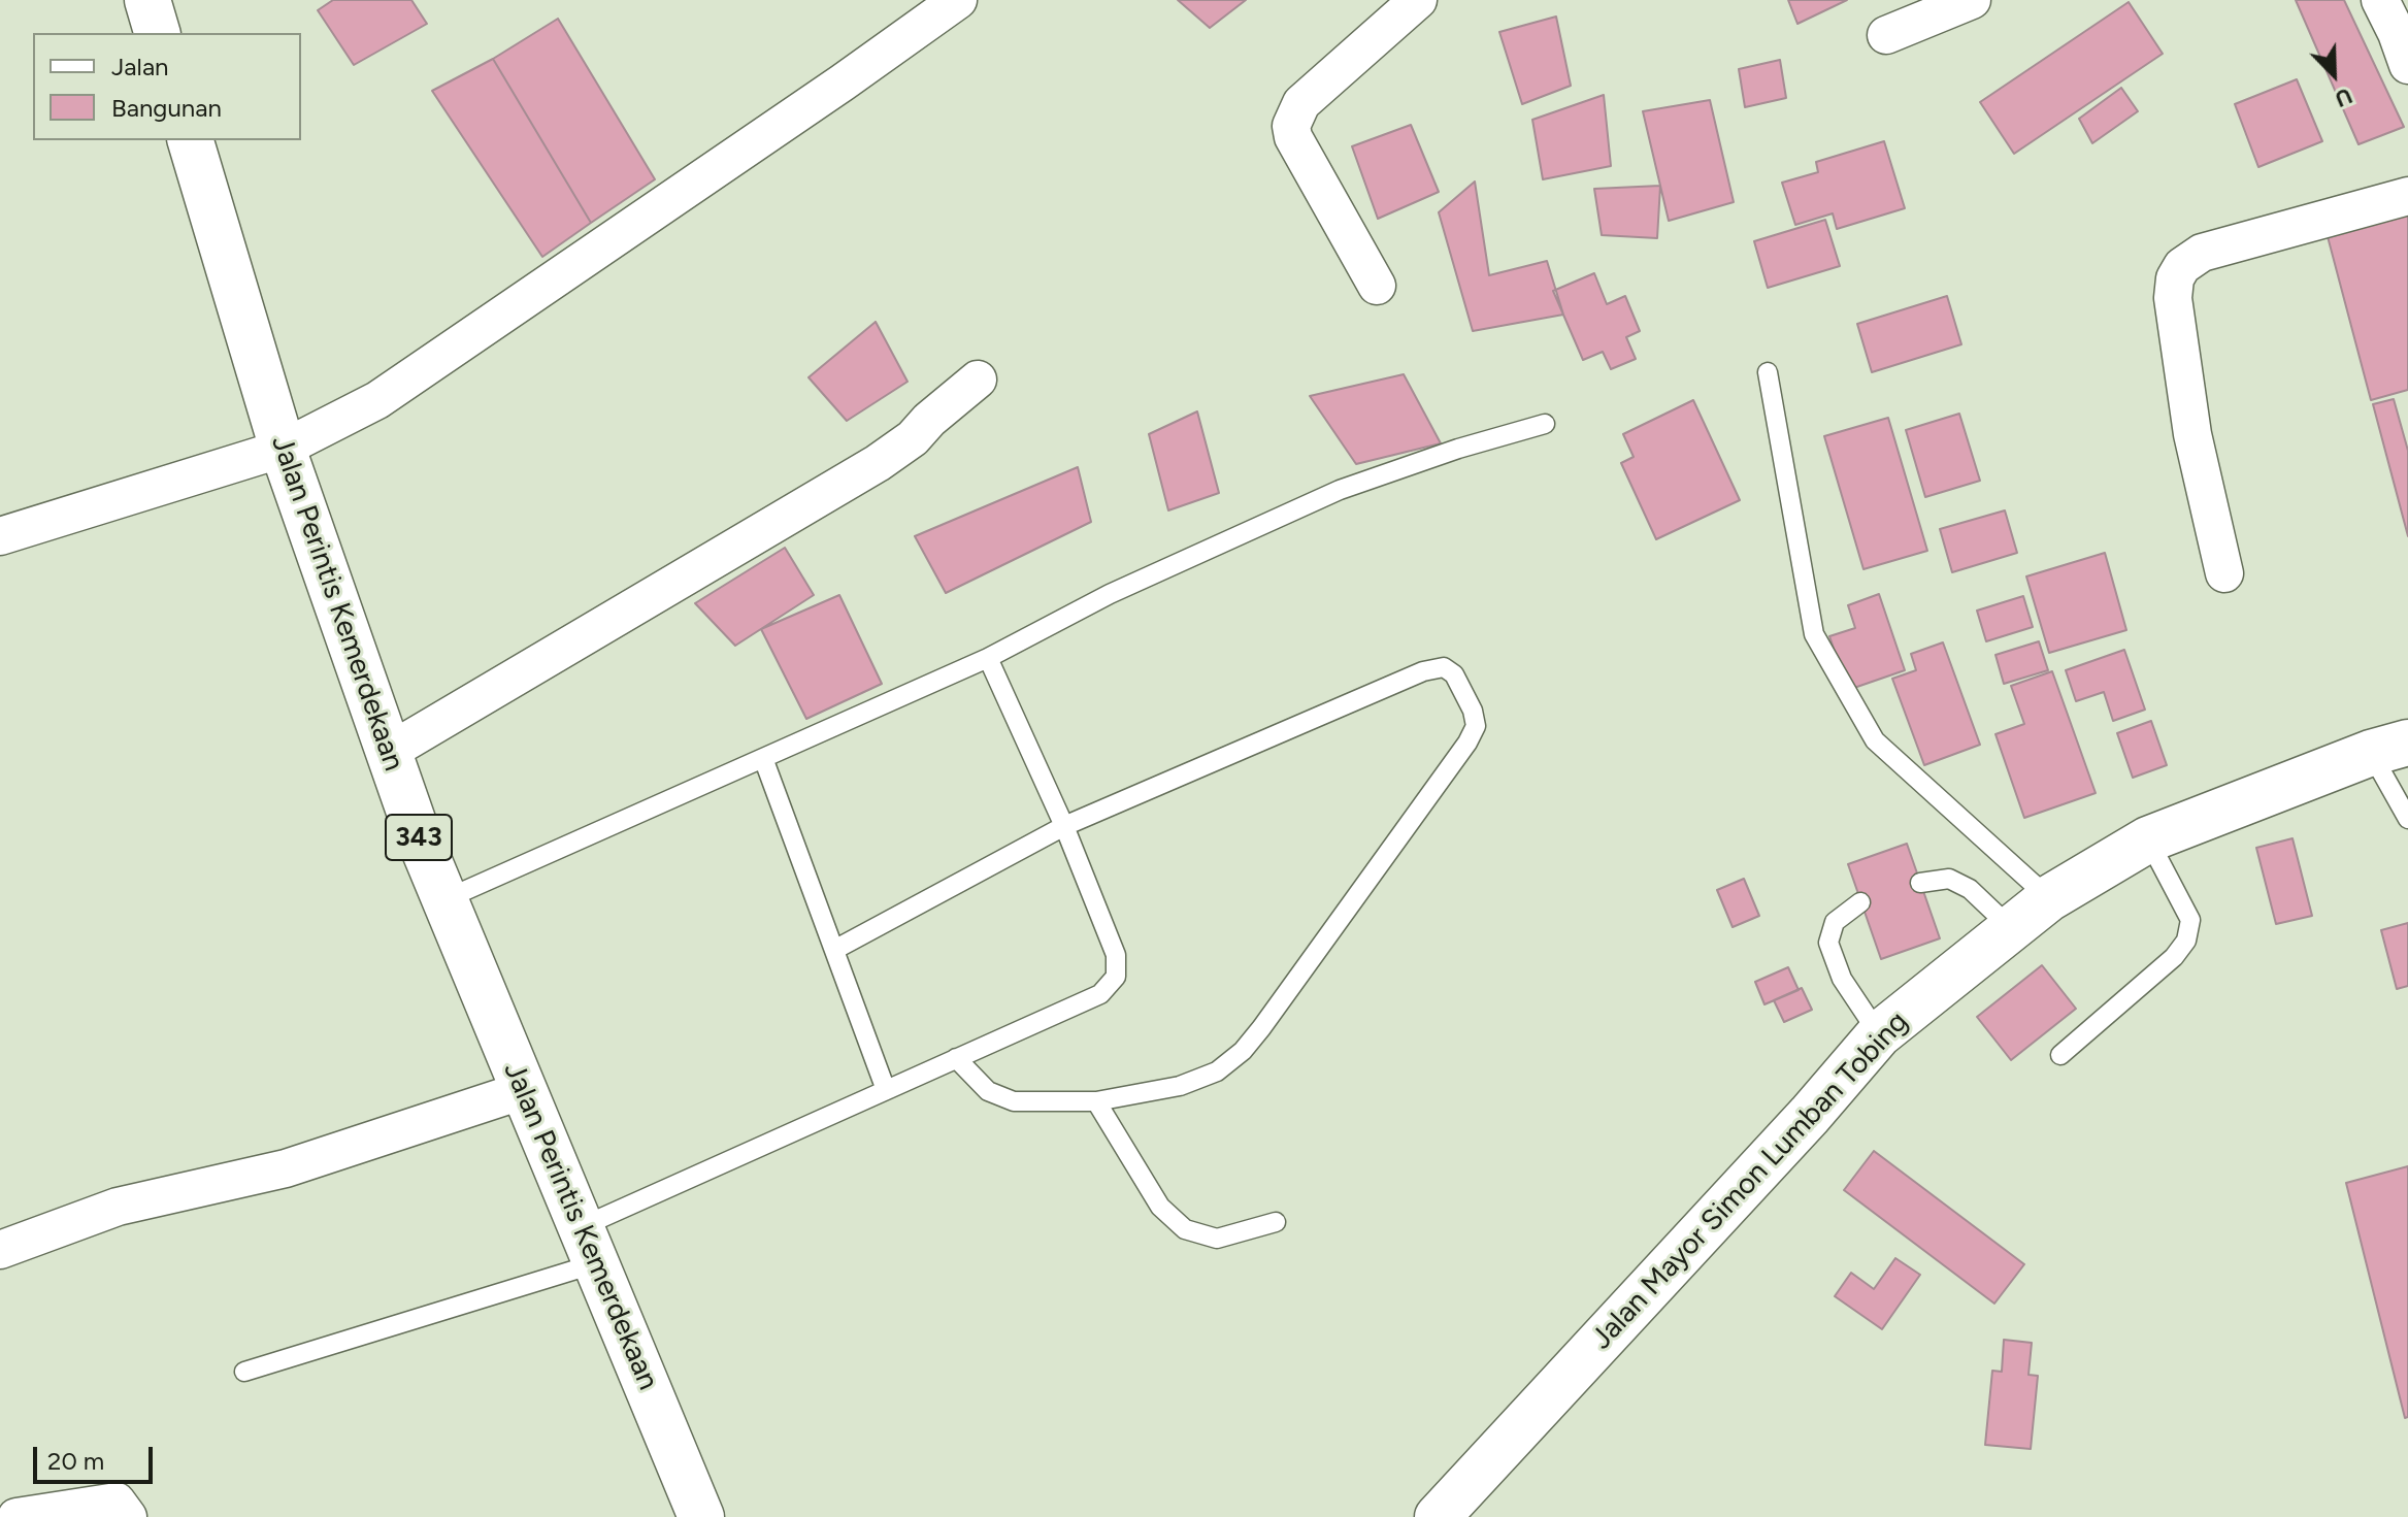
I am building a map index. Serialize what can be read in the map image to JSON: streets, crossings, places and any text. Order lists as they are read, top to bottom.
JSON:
{
  "streets": {
    "main road": ["Jalan Perintis Kemerdekaan", "343", "Jalan Mayor Simon Lumban Tobing"]
  },
  "legend": ["Jalan", "Bangunan"],
  "scale_bar": "20 m",
  "north": "bottom right"
}
